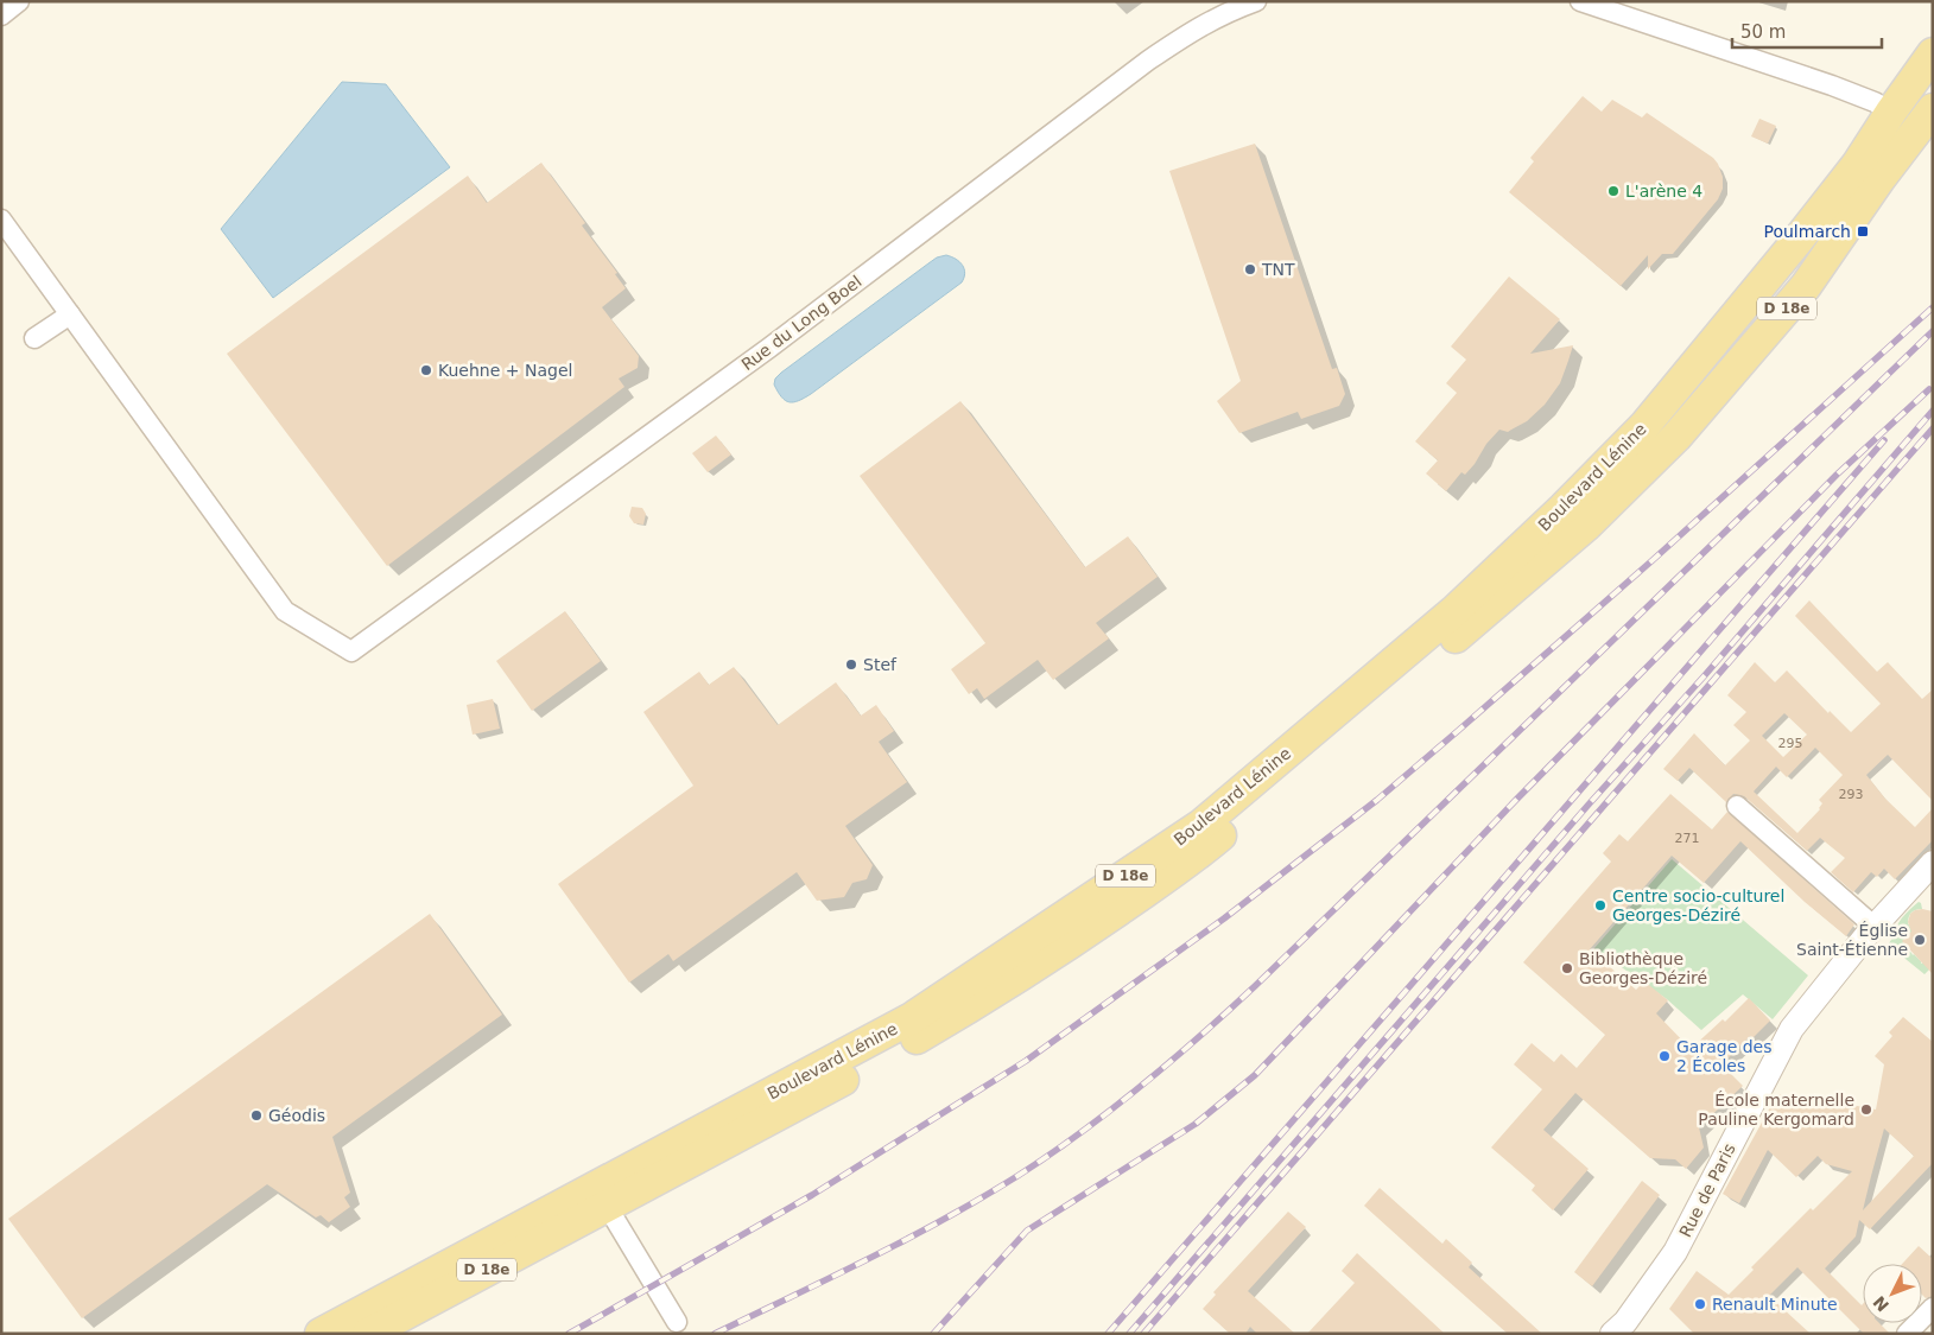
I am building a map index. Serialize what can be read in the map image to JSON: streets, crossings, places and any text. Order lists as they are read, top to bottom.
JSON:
{
  "streets": {
    "main road": ["D 18e", "Boulevard Lénine"],
    "street": ["Rue du Long Boel", "Rue de Paris"]
  },
  "places": {
    "other": [
      "L'arène 4",
      "TNT",
      "Kuehne + Nagel",
      "Stef",
      "Centre socio-culturel Georges-Déziré",
      "Église Saint-Étienne",
      "Bibliothèque Georges-Déziré",
      "Garage des 2 Écoles",
      "École maternelle Pauline Kergomard",
      "Géodis",
      "Renault Minute"
    ],
    "transit": ["Poulmarch"]
  },
  "house_numbers": ["295", "293", "271"],
  "scale_bar": "50 m",
  "north": "bottom left"
}
